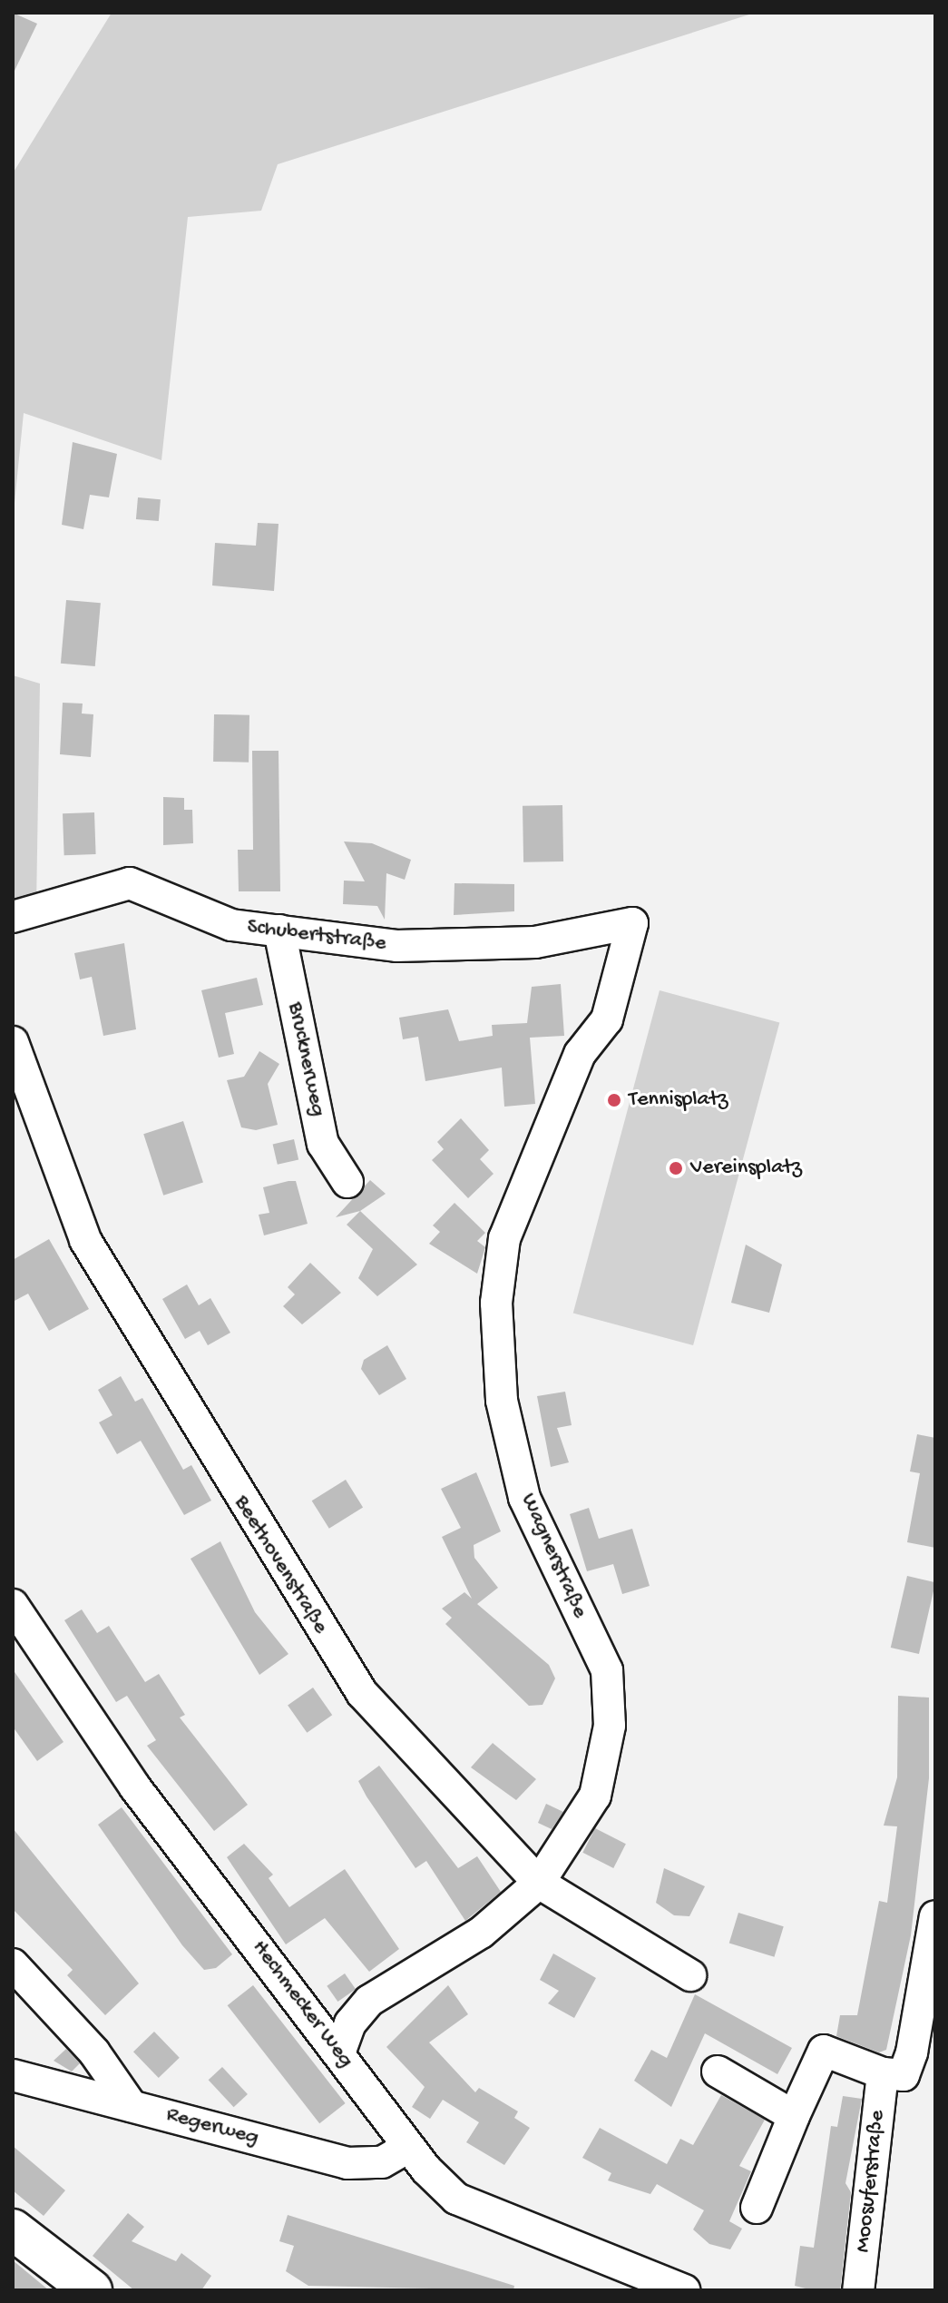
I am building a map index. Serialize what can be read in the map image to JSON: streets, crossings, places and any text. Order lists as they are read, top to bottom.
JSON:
{
  "streets": {
    "street": [
      "Schubertstraße",
      "Brucknerweg",
      "Wagnerstraße",
      "Beethovenstraße",
      "Hechmecker Weg",
      "Regerweg",
      "Moosuferstraße"
    ]
  },
  "crossings": [
    ["Schubertstraße", "Brucknerweg"],
    ["Schubertstraße", "Wagnerstraße"],
    ["Wagnerstraße", "Beethovenstraße"],
    ["Wagnerstraße", "Hechmecker Weg"],
    ["Hechmecker Weg", "Regerweg"]
  ],
  "places": ["Tennisplatz", "Vereinsplatz"]
}
